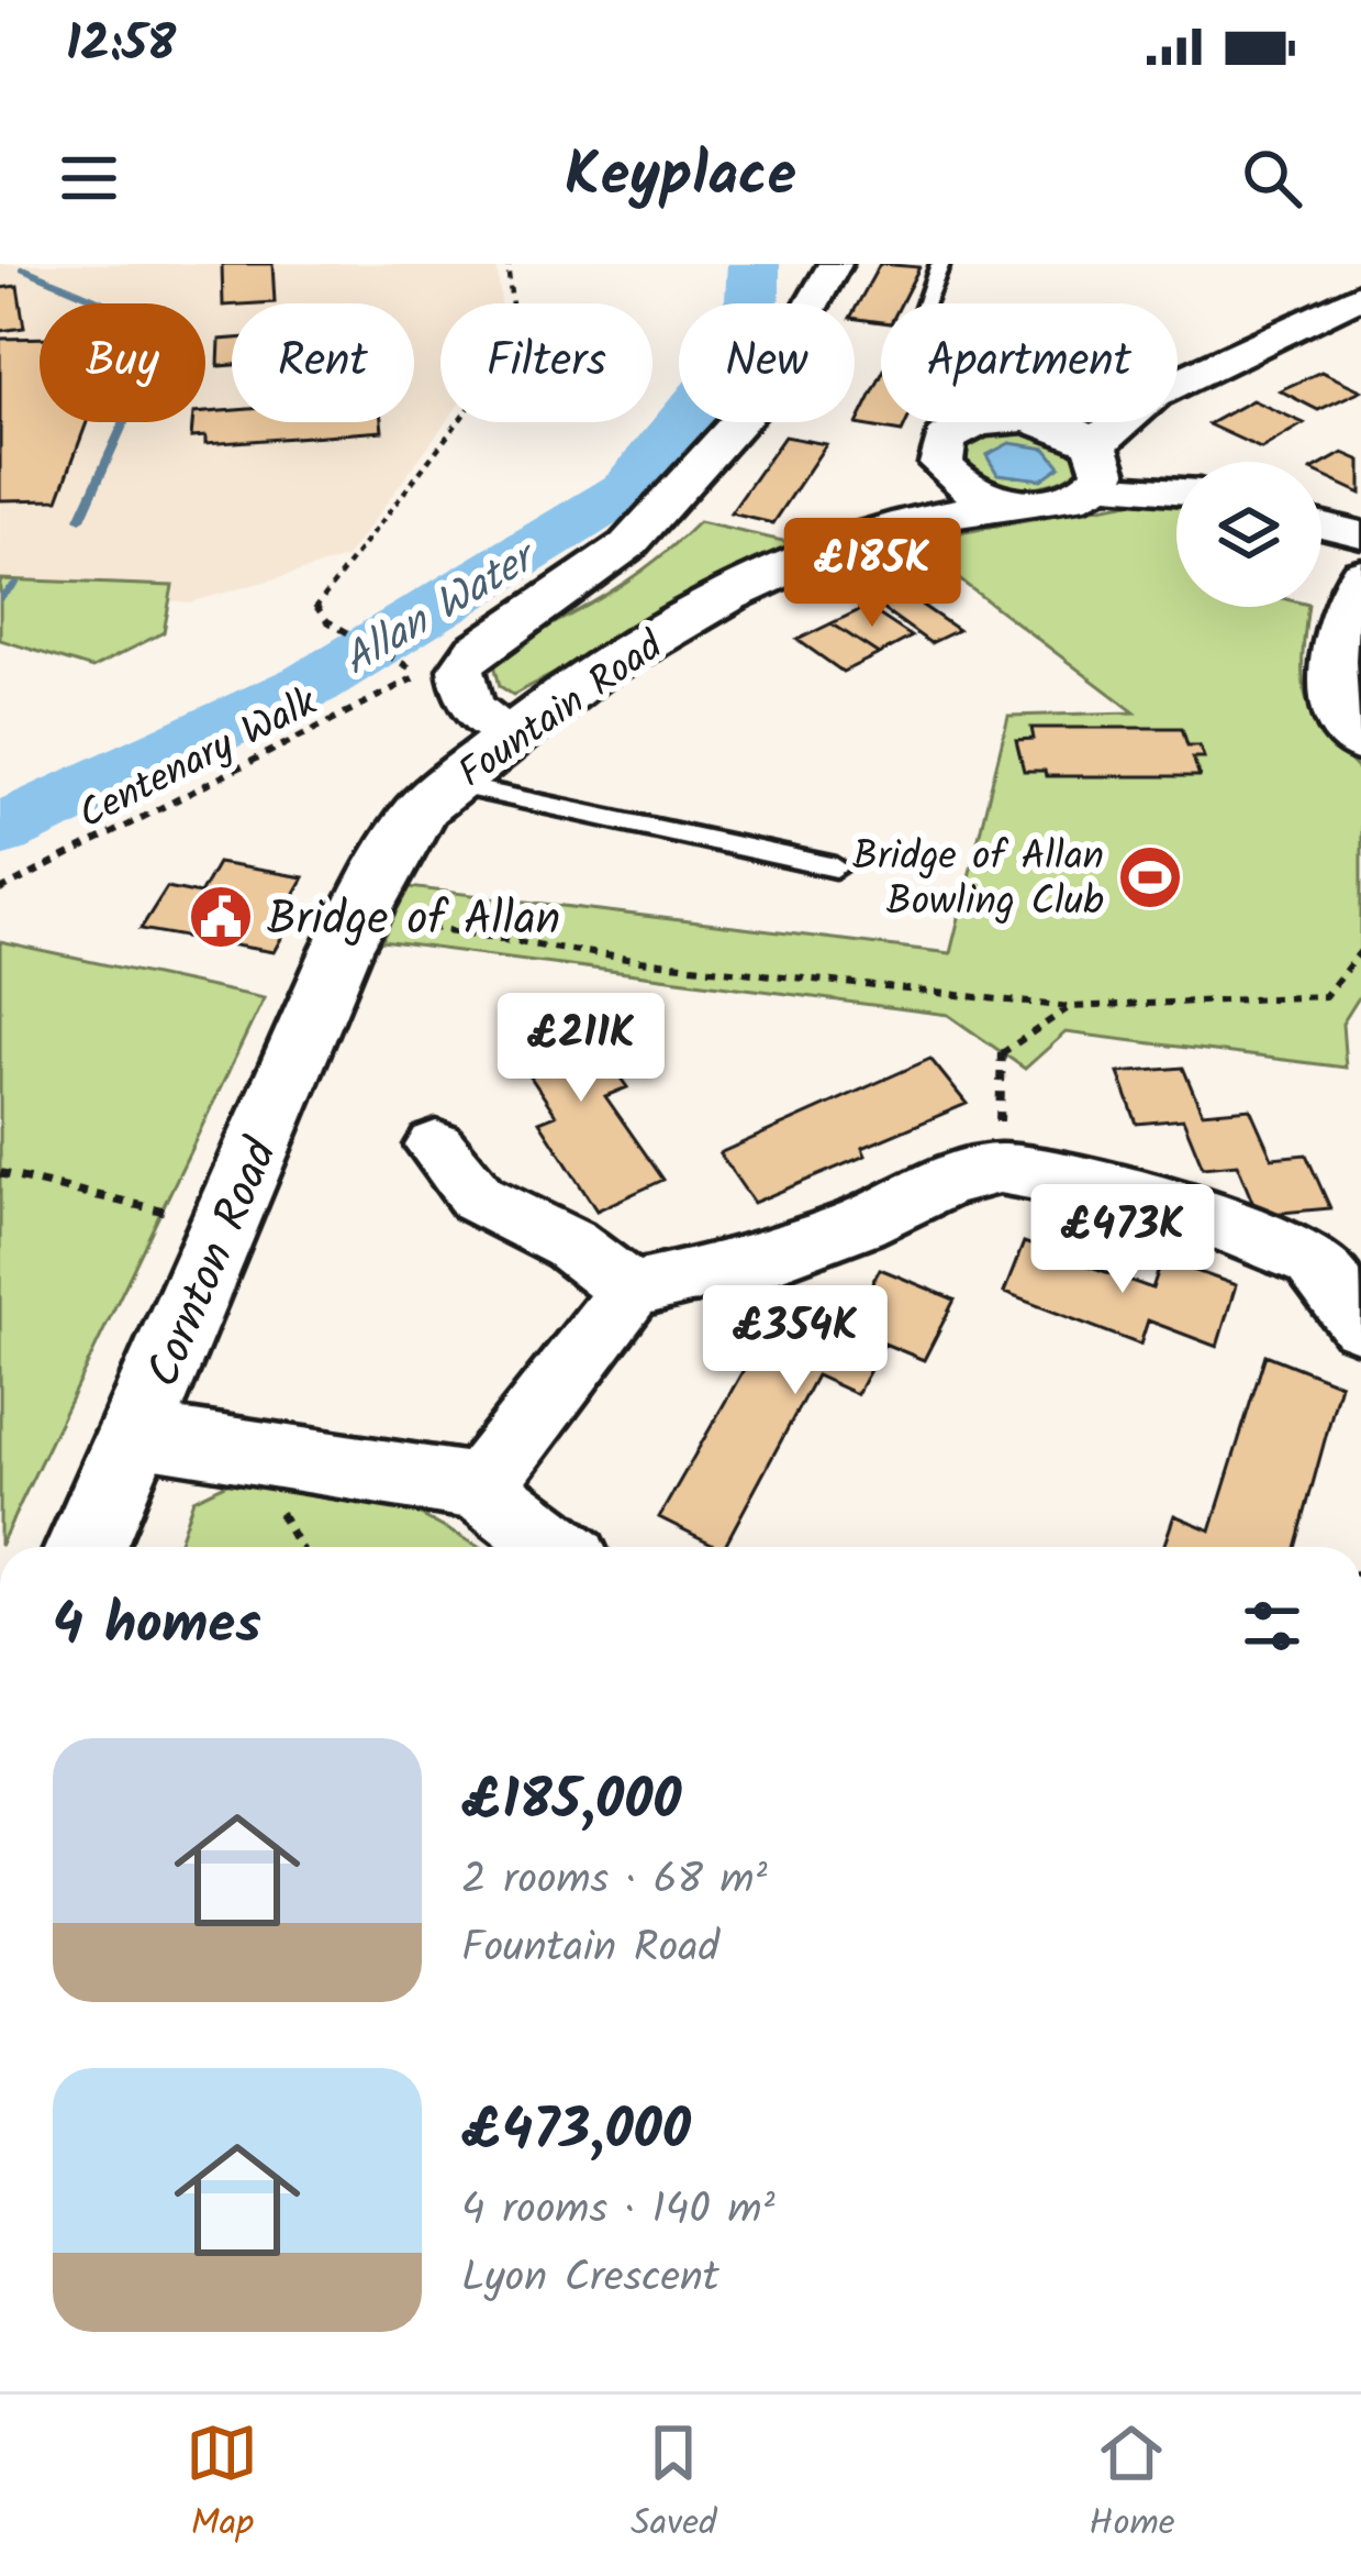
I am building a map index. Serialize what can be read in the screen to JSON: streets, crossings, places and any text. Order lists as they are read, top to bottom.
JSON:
{
  "streets": {
    "main road": ["Fountain Road", "Cornton Road"],
    "path": ["Centenary Walk"]
  },
  "crossings": [
    ["Fountain Road", "Cornton Road"]
  ],
  "water": ["Allan Water"],
  "places": {
    "sports": ["Bridge of Allan Bowling Club"],
    "public building": ["Bridge of Allan"]
  },
  "page": {
    "status": "12:58",
    "header": "Keyplace",
    "chip": [
      "Buy",
      "Rent",
      "Filters",
      "New",
      "Apartment"
    ],
    "price": [
      "£185K",
      "£211K",
      "£473K",
      "£354K"
    ],
    "heading": "4 homes",
    "list": [
      {
        "name": "£185,000",
        "note": "2 rooms · 68 m² · Fountain Road"
      },
      {
        "name": "£473,000",
        "note": "4 rooms · 140 m² · Lyon Crescent"
      }
    ],
    "tabs": ["Map", "Saved", "Home"]
  }
}
